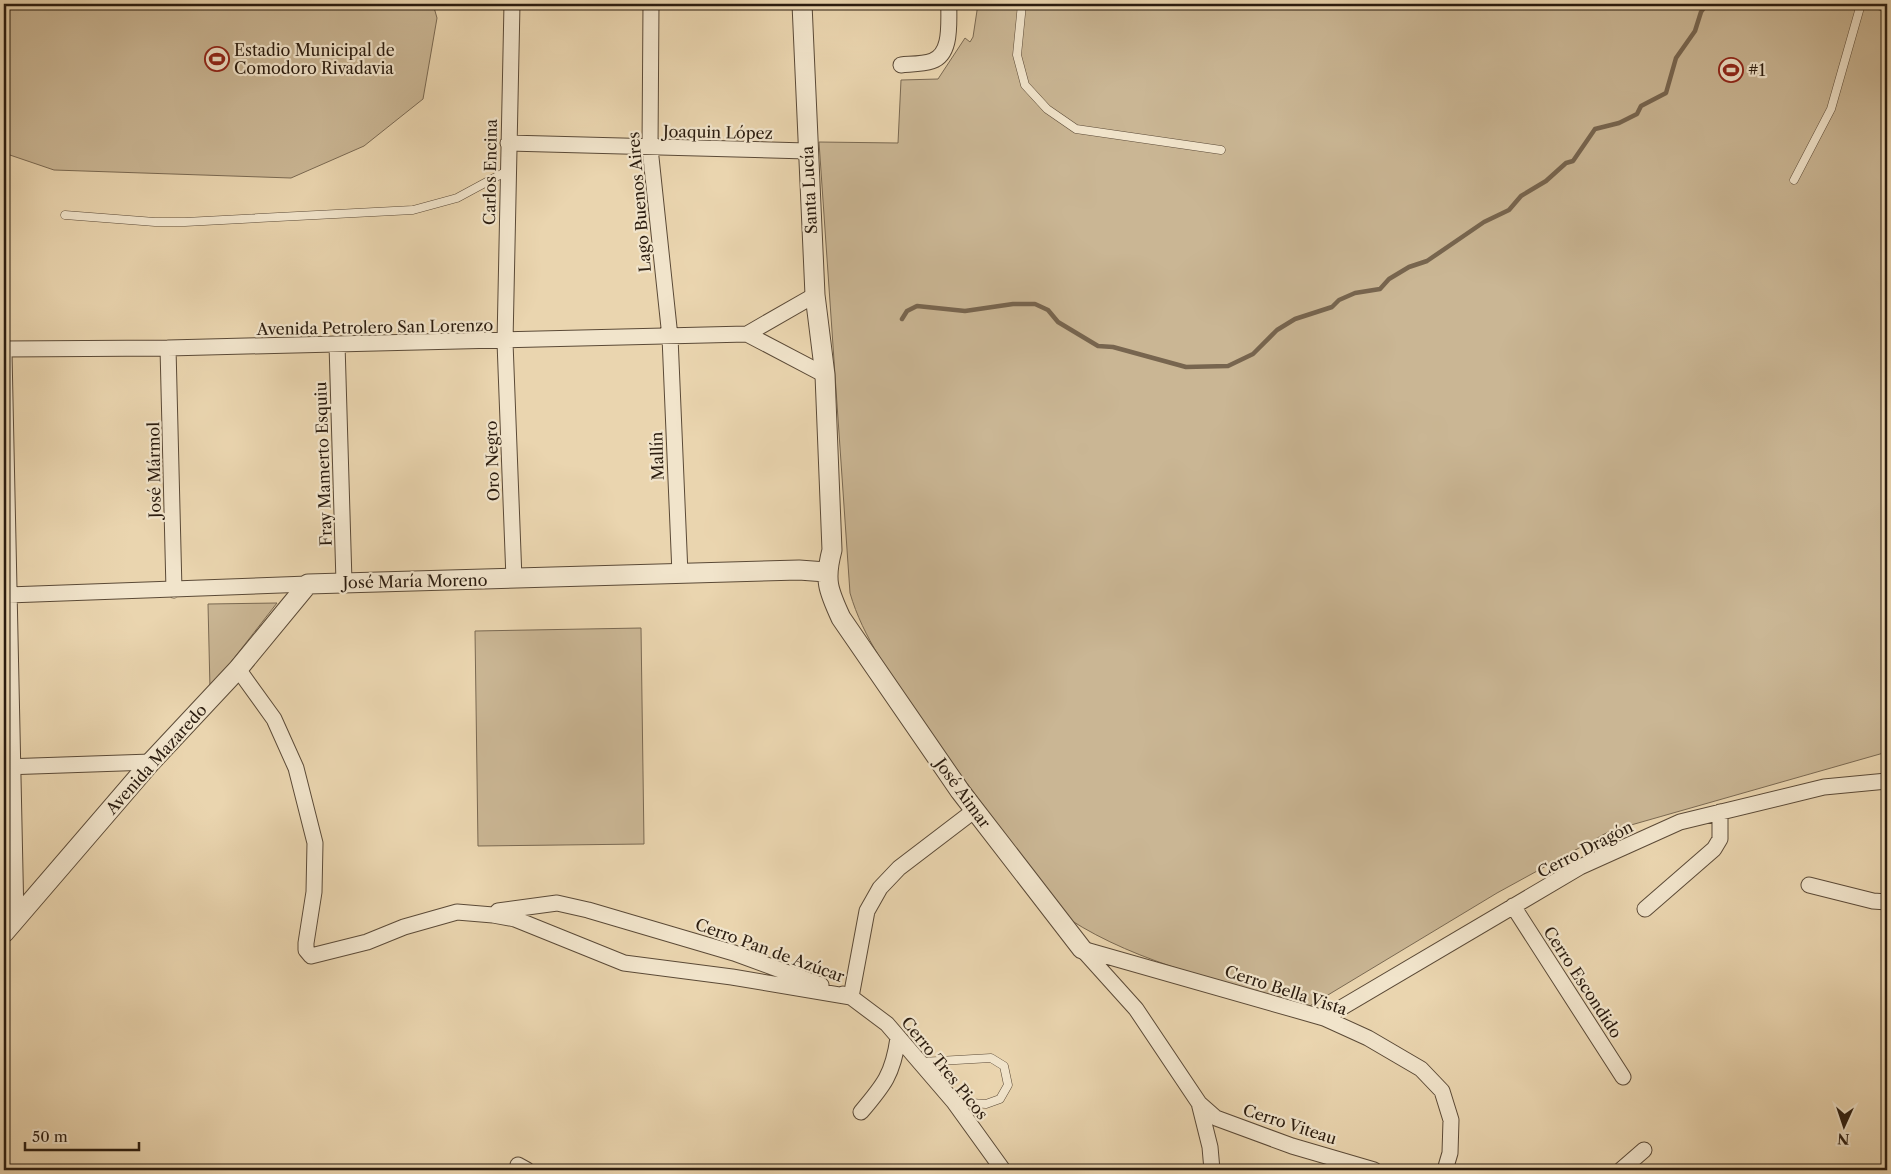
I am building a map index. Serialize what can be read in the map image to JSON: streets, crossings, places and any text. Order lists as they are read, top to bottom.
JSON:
{
  "streets": {
    "street": [
      "Joaquin López",
      "Carlos Encina",
      "Santa Lucía",
      "Lago Buenos Aires",
      "Avenida Petrolero San Lorenzo",
      "Mallín",
      "Oro Negro",
      "Fray Mamerto Esquiu",
      "José Mármol",
      "José María Moreno",
      "Avenida Mazaredo",
      "José Aimar",
      "Cerro Dragón",
      "Cerro Pan de Azúcar",
      "Cerro Escondido",
      "Cerro Bella Vista",
      "Cerro Tres Picos",
      "Cerro Viteau"
    ]
  },
  "crossings": [
    ["Joaquin López", "Carlos Encina"],
    ["Joaquin López", "Santa Lucía"],
    ["Joaquin López", "Lago Buenos Aires"],
    ["Carlos Encina", "Avenida Petrolero San Lorenzo"],
    ["Carlos Encina", "Oro Negro"],
    ["Santa Lucía", "Avenida Petrolero San Lorenzo"],
    ["Santa Lucía", "José Aimar"],
    ["Lago Buenos Aires", "Avenida Petrolero San Lorenzo"],
    ["Lago Buenos Aires", "Mallín"],
    ["Avenida Petrolero San Lorenzo", "Mallín"],
    ["Avenida Petrolero San Lorenzo", "Oro Negro"],
    ["Avenida Petrolero San Lorenzo", "Fray Mamerto Esquiu"],
    ["Avenida Petrolero San Lorenzo", "José Mármol"],
    ["Avenida Petrolero San Lorenzo", "José Aimar"],
    ["Mallín", "José María Moreno"],
    ["Oro Negro", "José María Moreno"],
    ["Fray Mamerto Esquiu", "José María Moreno"],
    ["José Mármol", "José María Moreno"],
    ["José María Moreno", "Avenida Mazaredo"],
    ["José María Moreno", "José Aimar"],
    ["Avenida Mazaredo", "Cerro Pan de Azúcar"],
    ["José Aimar", "Cerro Bella Vista"],
    ["José Aimar", "Cerro Viteau"],
    ["Cerro Dragón", "Cerro Escondido"],
    ["Cerro Dragón", "Cerro Bella Vista"],
    ["Cerro Pan de Azúcar", "Cerro Tres Picos"]
  ],
  "places": {
    "sports": ["Estadio Municipal de Comodoro Rivadavia", "#1"]
  },
  "scale_bar": "50 m",
  "north": "bottom"
}
